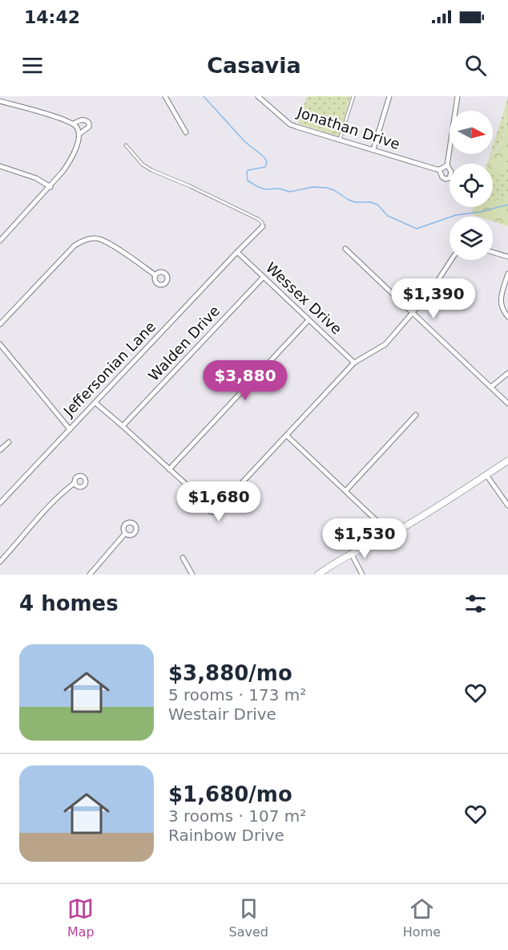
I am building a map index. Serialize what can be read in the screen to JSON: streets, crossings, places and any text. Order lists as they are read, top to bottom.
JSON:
{
  "streets": {
    "street": [
      "Jonathan Drive",
      "Wessex Drive",
      "Walden Drive",
      "Jeffersonian Lane"
    ]
  },
  "crossings": [
    ["Wessex Drive", "Walden Drive"],
    ["Wessex Drive", "Jeffersonian Lane"]
  ],
  "north": "right",
  "page": {
    "status": "14:42",
    "header": "Casavia",
    "price": [
      "$1,390",
      "$3,880",
      "$1,680",
      "$1,530"
    ],
    "heading": "4 homes",
    "list": [
      {
        "name": "$3,880/mo",
        "note": "5 rooms · 173 m² · Westair Drive"
      },
      {
        "name": "$1,680/mo",
        "note": "3 rooms · 107 m² · Rainbow Drive"
      }
    ],
    "tabs": ["Map", "Saved", "Home"]
  }
}
